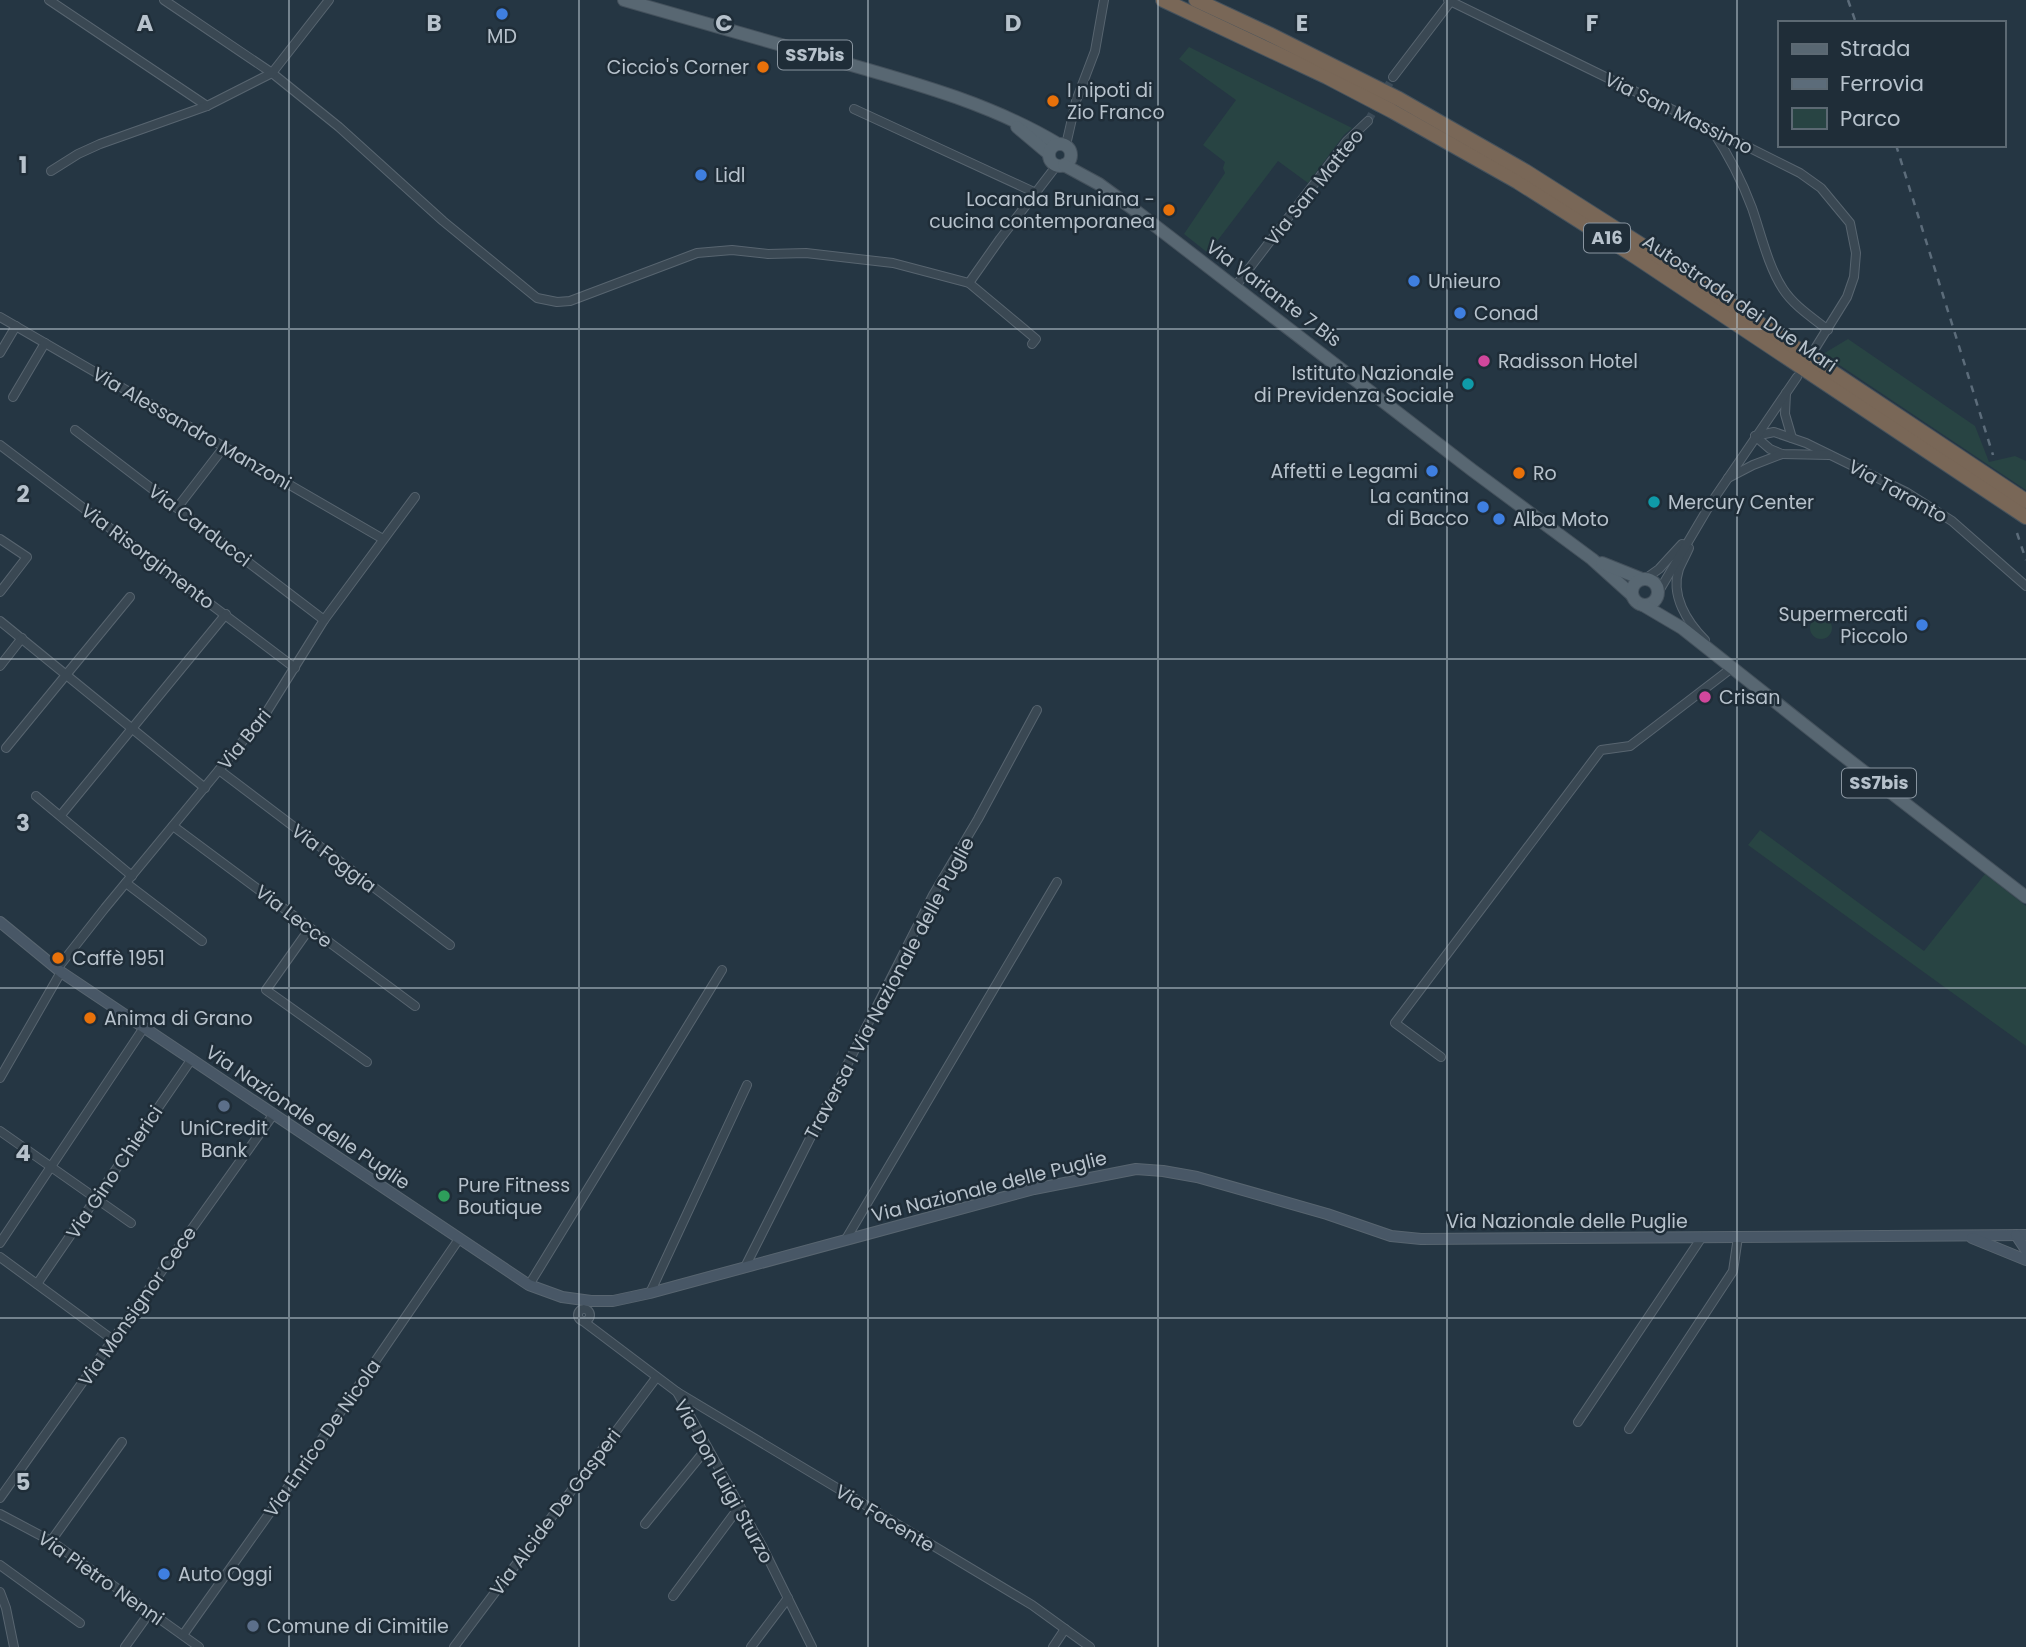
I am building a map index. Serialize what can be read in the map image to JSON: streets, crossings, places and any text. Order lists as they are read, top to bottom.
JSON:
{
  "streets": {
    "highway": ["A16", "Autostrada dei Due Mari"],
    "main road": ["SS7bis", "Via Variante 7 Bis", "Via Nazionale delle Puglie"],
    "street": [
      "Via San Massimo",
      "Via San Matteo",
      "Via Alessandro Manzoni",
      "Via Taranto",
      "Via Carducci",
      "Via Risorgimento",
      "Via Bari",
      "Via Foggia",
      "Via Lecce",
      "Traversa I Via Nazionale delle Puglie",
      "Via Gino Chierici",
      "Via Monsignor Cece",
      "Via Enrico De Nicola",
      "Via Don Luigi Sturzo",
      "Via Alcide De Gasperi",
      "Via Facente",
      "Via Pietro Nenni"
    ]
  },
  "crossings": [
    ["SS7bis", "Via Variante 7 Bis"],
    ["Via San Matteo", "Via Variante 7 Bis"],
    ["Via Alessandro Manzoni", "Via Bari"],
    ["Via Carducci", "Via Bari"],
    ["Via Risorgimento", "Via Bari"],
    ["Via Bari", "Via Foggia"],
    ["Via Bari", "Via Lecce"],
    ["Via Bari", "Via Nazionale delle Puglie"],
    ["Traversa I Via Nazionale delle Puglie", "Via Nazionale delle Puglie"],
    ["Via Nazionale delle Puglie", "Via Gino Chierici"],
    ["Via Nazionale delle Puglie", "Via Monsignor Cece"],
    ["Via Nazionale delle Puglie", "Via Enrico De Nicola"],
    ["Via Nazionale delle Puglie", "Via Don Luigi Sturzo"],
    ["Via Enrico De Nicola", "Via Pietro Nenni"],
    ["Via Don Luigi Sturzo", "Via Alcide De Gasperi"],
    ["Via Don Luigi Sturzo", "Via Facente"]
  ],
  "places": [
    "MD",
    "Ciccio's Corner",
    "I nipoti di Zio Franco",
    "Lidl",
    "Locanda Bruniana - cucina contemporanea",
    "Unieuro",
    "Conad",
    "Radisson Hotel",
    "Istituto Nazionale di Previdenza Sociale",
    "Affetti e Legami",
    "Ro",
    "Mercury Center",
    "La cantina di Bacco",
    "Alba Moto",
    "Supermercati Piccolo",
    "Crisan",
    "Caffè 1951",
    "Anima di Grano",
    "UniCredit Bank",
    "Pure Fitness Boutique",
    "Auto Oggi",
    "Comune di Cimitile"
  ],
  "legend": ["Strada", "Ferrovia", "Parco"],
  "grid": {
    "columns": [
      "A",
      "B",
      "C",
      "D",
      "E",
      "F"
    ],
    "rows": [
      "1",
      "2",
      "3",
      "4",
      "5"
    ]
  }
}
